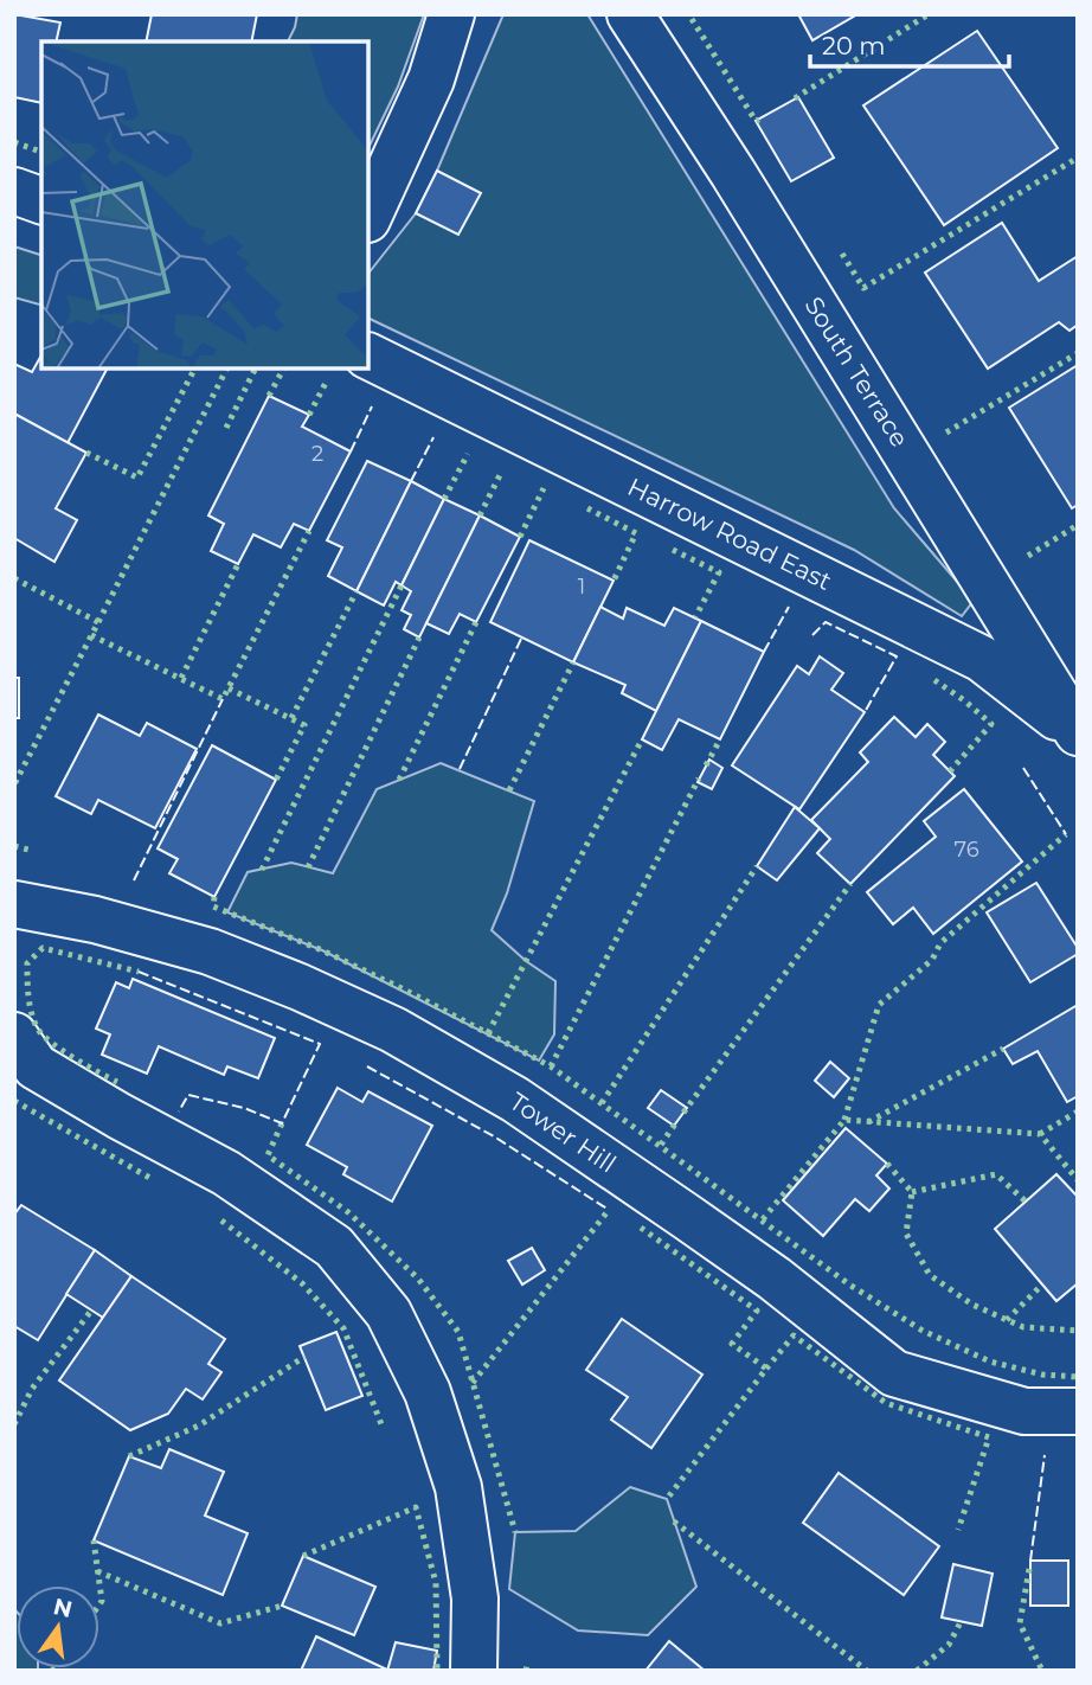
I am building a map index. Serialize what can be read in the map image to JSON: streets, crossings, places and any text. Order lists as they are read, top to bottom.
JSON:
{
  "streets": {
    "street": ["South Terrace", "Harrow Road East", "Tower Hill"]
  },
  "crossings": [
    ["South Terrace", "Harrow Road East"]
  ],
  "house_numbers": ["2", "1", "76"],
  "scale_bar": "20 m",
  "north": "top"
}
